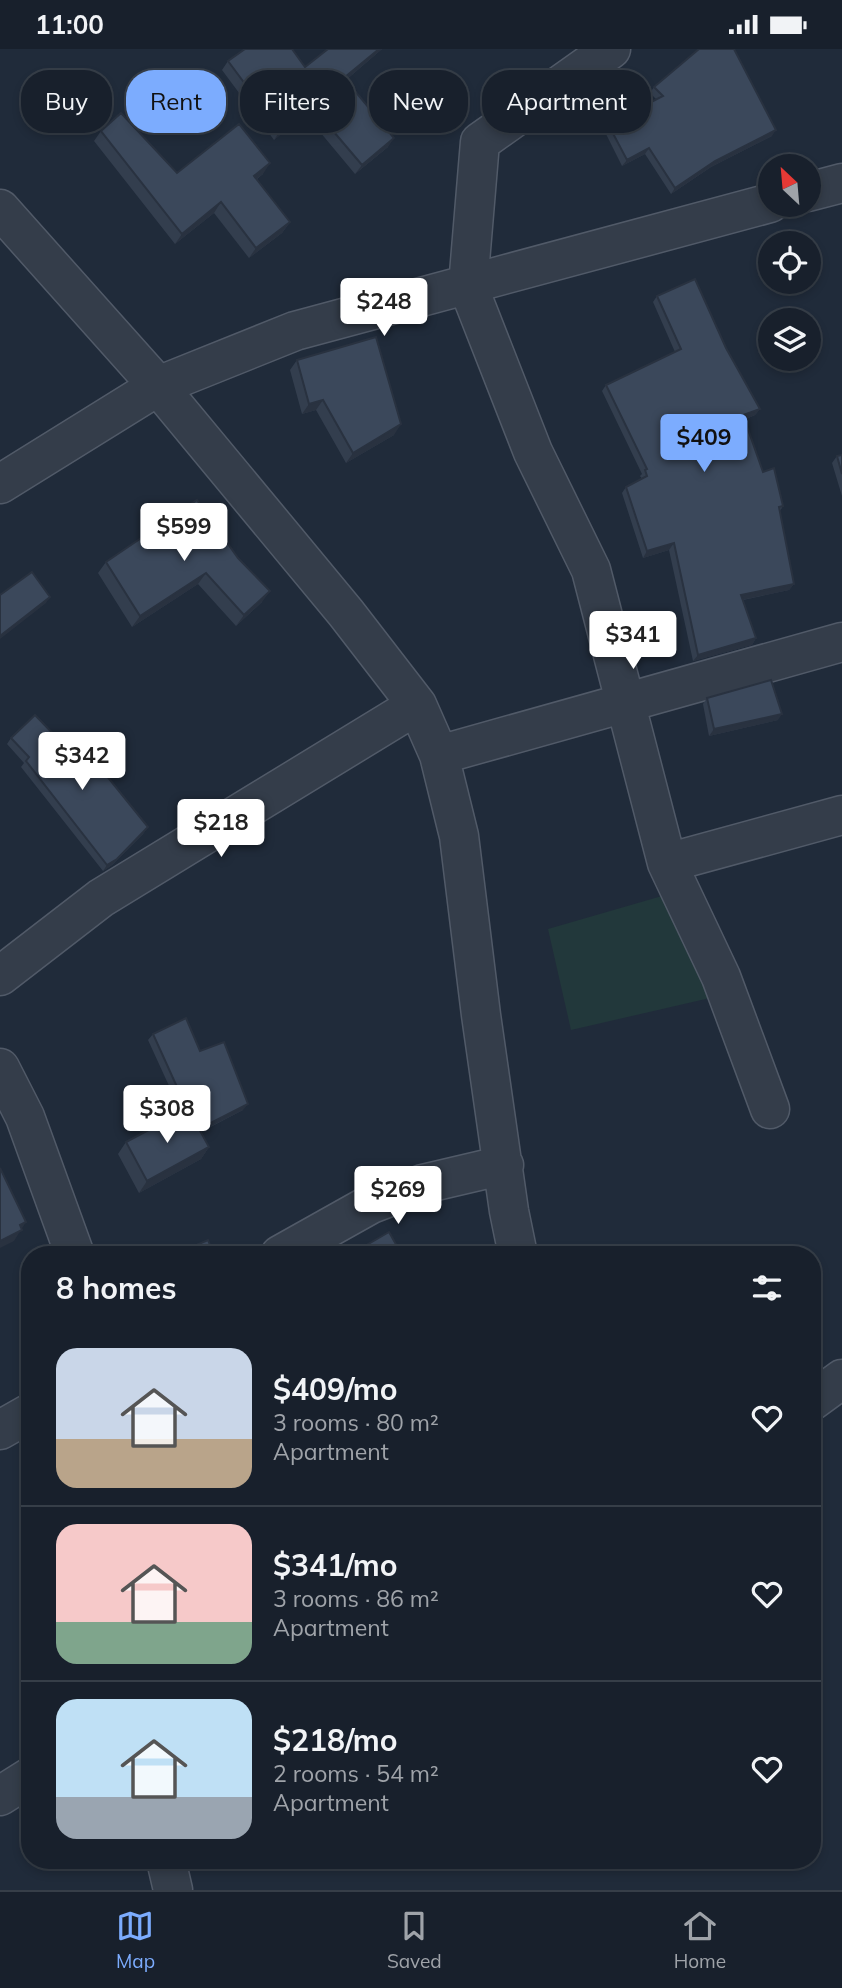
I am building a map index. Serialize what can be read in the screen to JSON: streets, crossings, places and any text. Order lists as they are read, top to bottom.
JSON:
{
  "north": "top left",
  "page": {
    "status": "11:00",
    "chip": [
      "Buy",
      "Rent",
      "Filters",
      "New",
      "Apartment"
    ],
    "price": [
      "$248",
      "$409",
      "$599",
      "$341",
      "$342",
      "$218",
      "$308",
      "$269"
    ],
    "heading": "8 homes",
    "list": [
      {
        "name": "$409/mo",
        "note": "3 rooms · 80 m² · Apartment"
      },
      {
        "name": "$341/mo",
        "note": "3 rooms · 86 m² · Apartment"
      },
      {
        "name": "$218/mo",
        "note": "2 rooms · 54 m² · Apartment"
      }
    ],
    "tabs": ["Map", "Saved", "Home"]
  }
}
